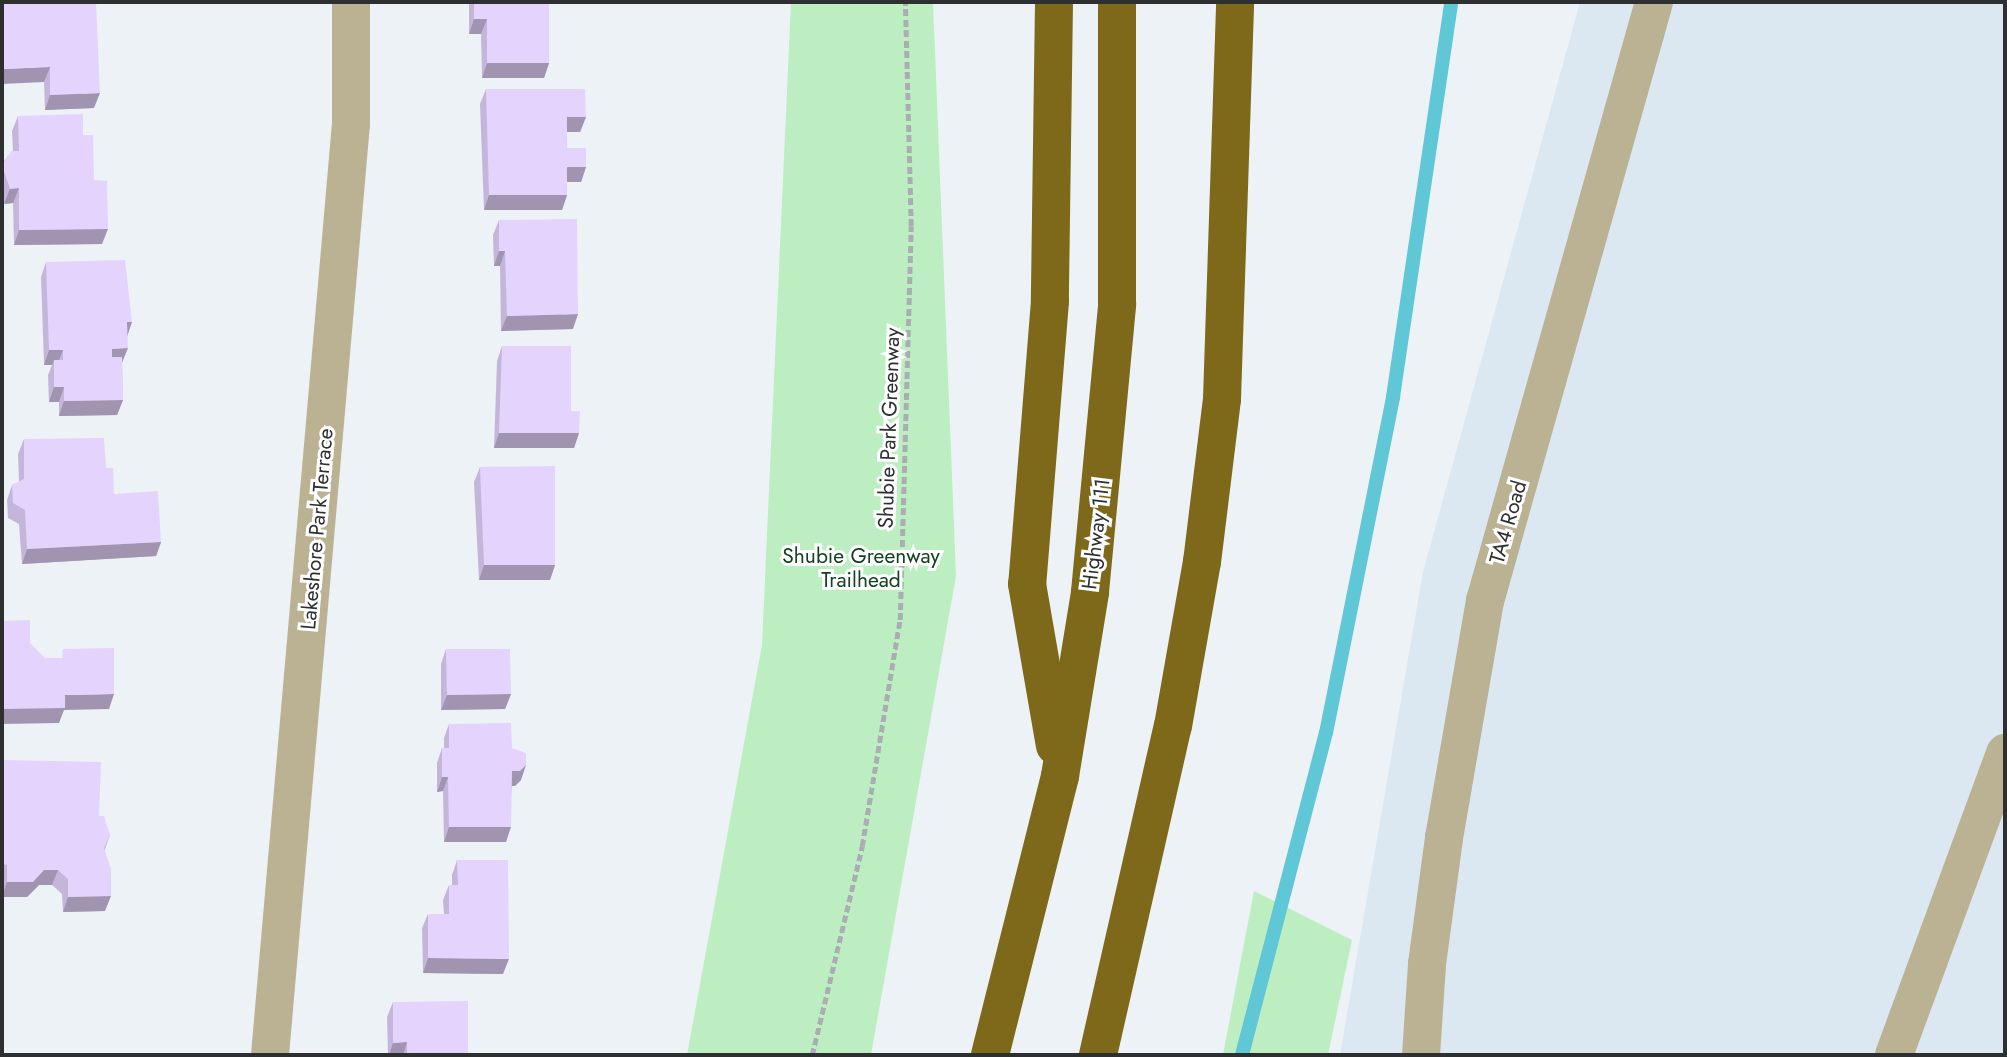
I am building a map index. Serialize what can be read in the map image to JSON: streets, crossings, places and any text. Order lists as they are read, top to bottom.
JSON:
{
  "streets": {
    "highway": ["Highway 111"],
    "street": ["TA4 Road", "Lakeshore Park Terrace"],
    "path": ["Shubie Park Greenway"]
  },
  "parks": ["Shubie Greenway Trailhead"]
}
